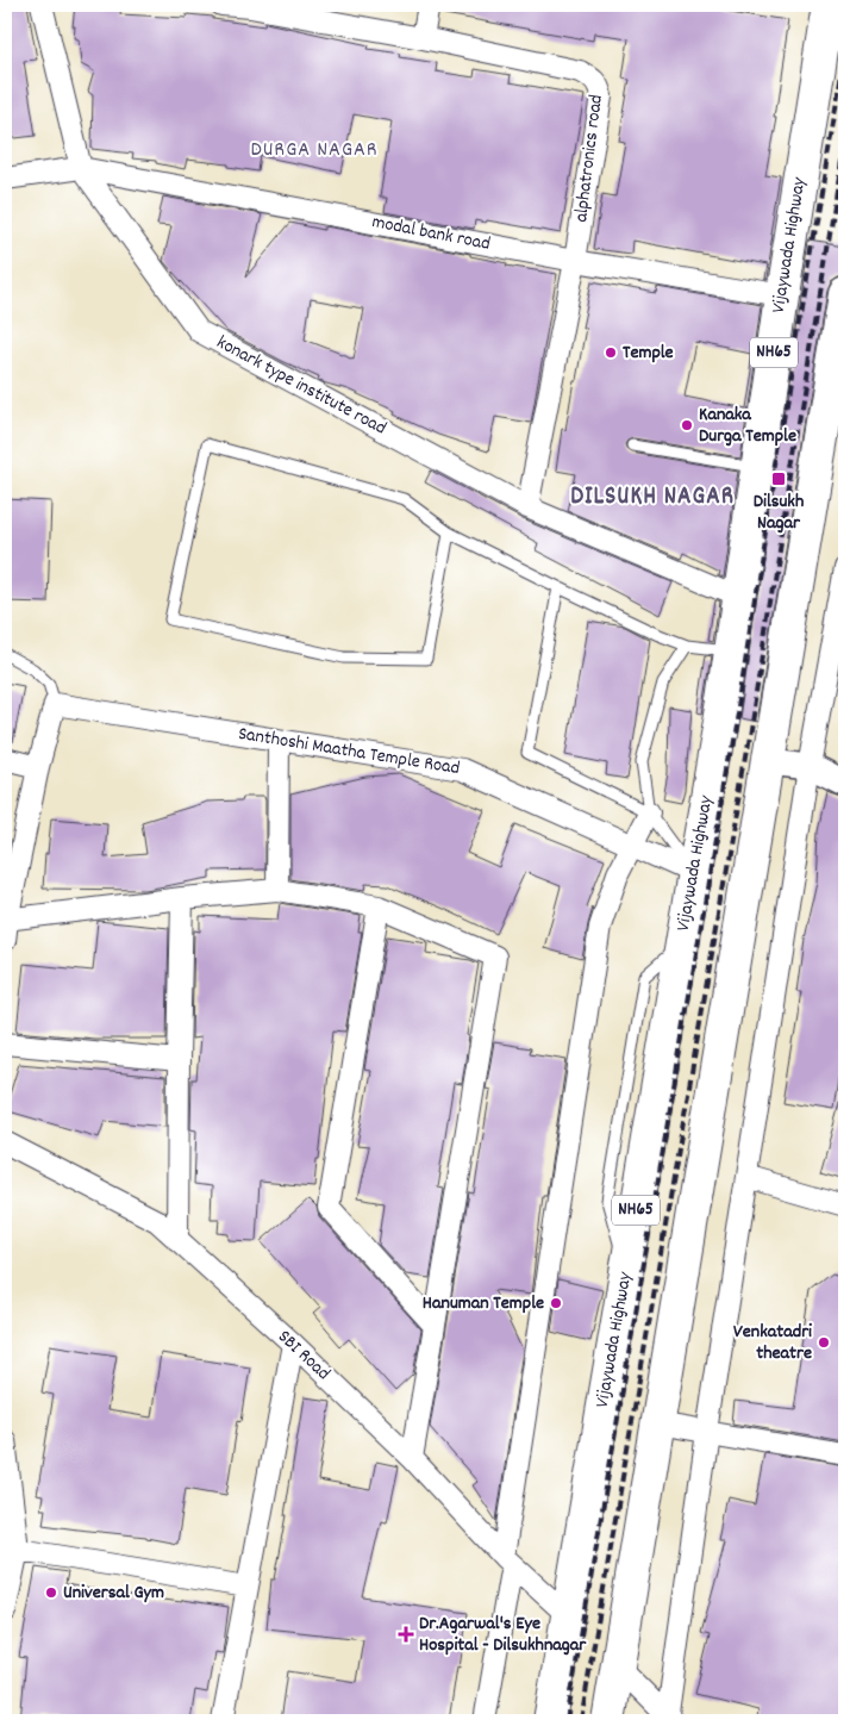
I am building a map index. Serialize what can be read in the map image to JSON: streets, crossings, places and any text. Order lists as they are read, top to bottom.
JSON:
{
  "streets": {
    "highway": ["Vijaywada Highway", "NH65"],
    "street": [
      "alphatronics road",
      "modal bank road",
      "konark type institute road",
      "Santhoshi Maatha Temple Road",
      "SBI Road"
    ]
  },
  "crossings": [
    ["alphatronics road", "modal bank road"],
    ["alphatronics road", "konark type institute road"],
    ["modal bank road", "Vijaywada Highway"],
    ["modal bank road", "konark type institute road"],
    ["Vijaywada Highway", "konark type institute road"],
    ["Vijaywada Highway", "Santhoshi Maatha Temple Road"],
    ["Vijaywada Highway", "SBI Road"]
  ],
  "districts": ["DURGA NAGAR", "DILSUKH NAGAR"],
  "places": {
    "other": [
      "Temple",
      "Kanaka Durga Temple",
      "Hanuman Temple",
      "Venkatadri theatre",
      "Universal Gym"
    ],
    "transit": ["Dilsukh Nagar"],
    "health": ["Dr.Agarwal's Eye Hospital - Dilsukhnagar"]
  }
}
